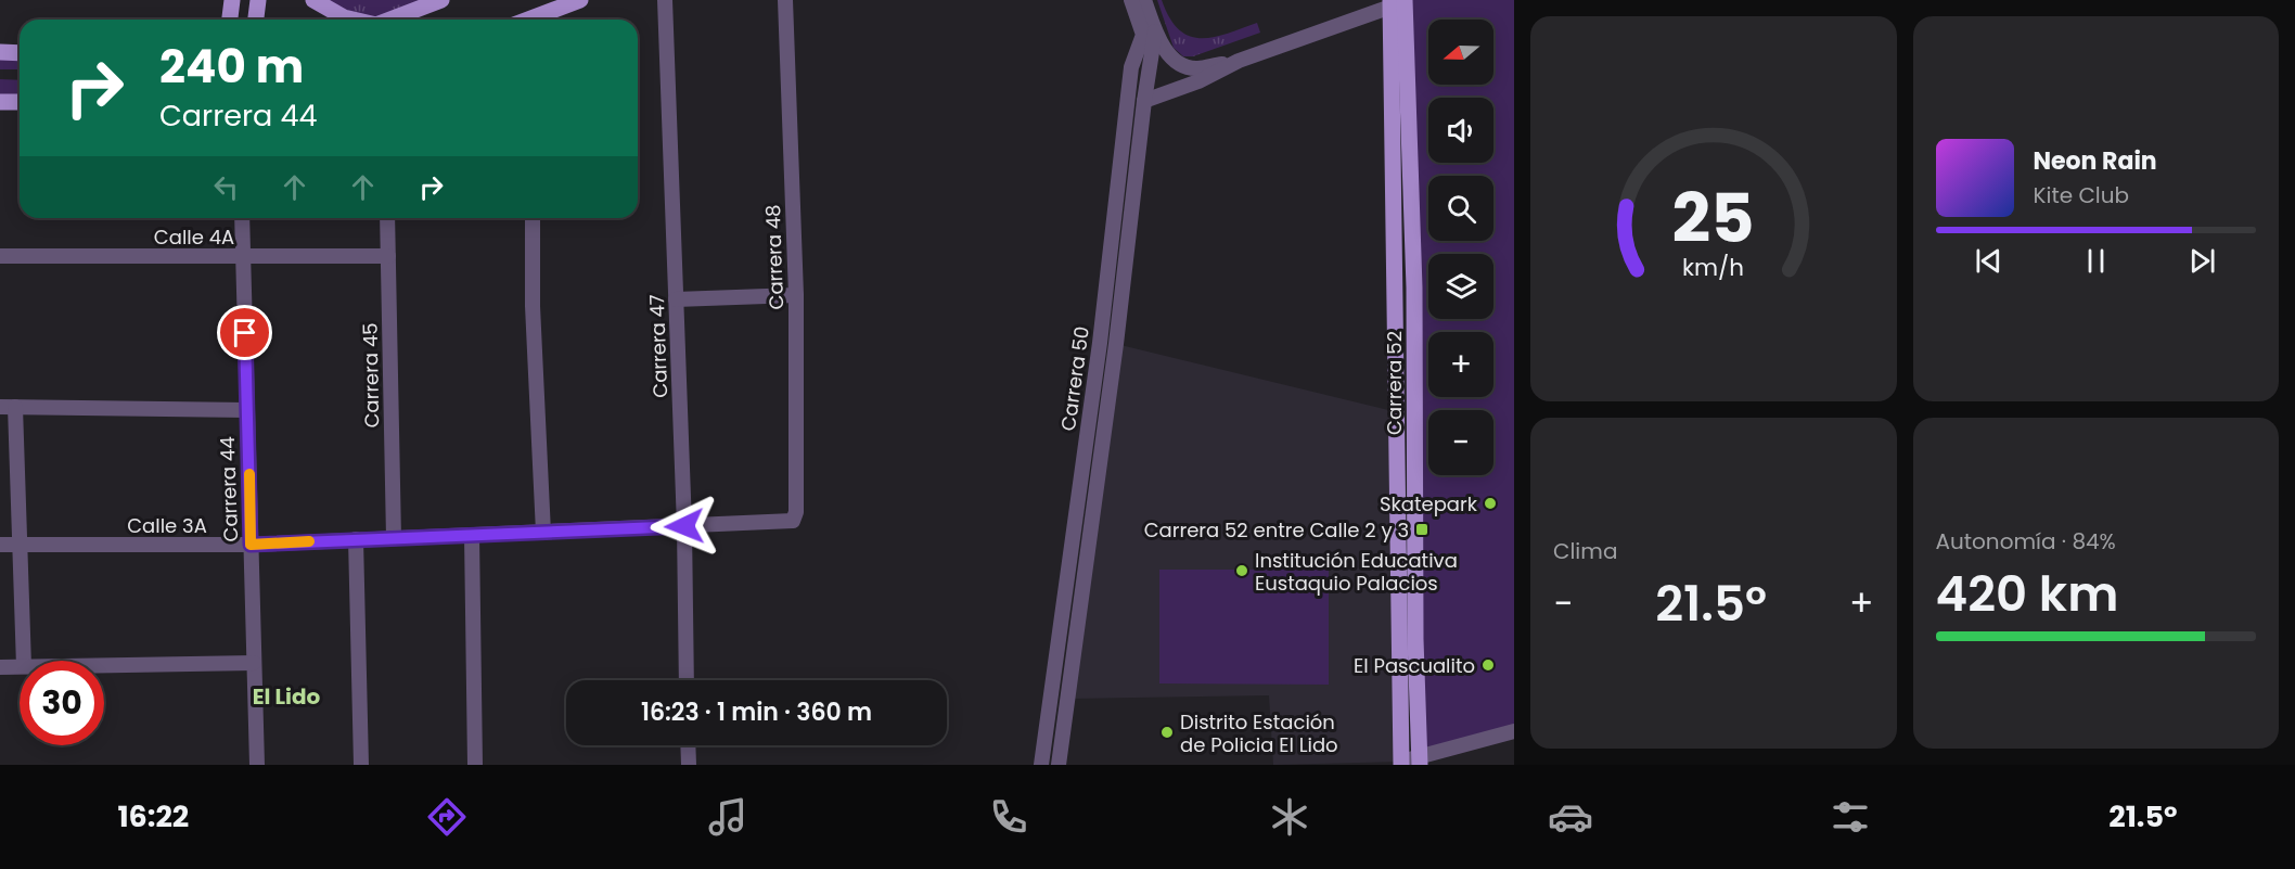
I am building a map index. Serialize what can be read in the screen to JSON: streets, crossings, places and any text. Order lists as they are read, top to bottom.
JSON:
{
  "streets": {
    "main road": ["Carrera 52"],
    "street": [
      "Calle 4A",
      "Carrera 48",
      "Carrera 47",
      "Carrera 45",
      "Carrera 50",
      "Carrera 44",
      "Calle 3A"
    ]
  },
  "crossings": [
    ["Calle 4A", "Carrera 45"],
    ["Calle 4A", "Carrera 44"],
    ["Carrera 48", "Calle 3A"],
    ["Carrera 47", "Calle 3A"],
    ["Carrera 45", "Calle 3A"],
    ["Carrera 44", "Calle 3A"]
  ],
  "districts": ["El Lido"],
  "places": {
    "other": [
      "Skatepark",
      "Institución Educativa Eustaquio Palacios",
      "El Pascualito",
      "Distrito Estación de Policia El Lido"
    ],
    "transit": ["Carrera 52 entre Calle 2 y 3"]
  },
  "north": "left",
  "page": {
    "map_buttons": ["+", "−"],
    "turn": ["240 m", "Carrera 44"],
    "song": ["Neon Rain", "Kite Club"],
    "tile": [
      "Clima",
      ["Autonomía · 84%", "420 km"]
    ],
    "heat": ["−", "21.5°", "+"],
    "limit": "30",
    "trip": "16:23 · 1 min · 360 m",
    "tabs": ["16:22", "21.5°"],
    "gauge": ["25", "km/h"]
  }
}
